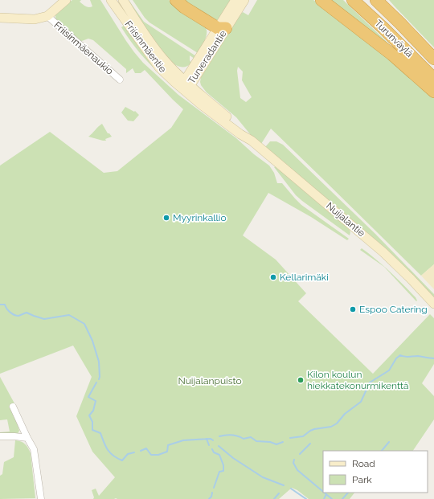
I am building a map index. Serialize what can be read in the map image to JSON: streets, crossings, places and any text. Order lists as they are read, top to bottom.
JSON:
{
  "streets": {
    "highway": ["Turunväylä"],
    "main road": ["Friisinmäentie", "Turveradantie", "Nuijalantie"],
    "street": ["Friisinmäenaukio"]
  },
  "crossings": [
    ["Friisinmäentie", "Turveradantie"],
    ["Friisinmäentie", "Nuijalantie"],
    ["Turveradantie", "Nuijalantie"]
  ],
  "parks": ["Nuijalanpuisto"],
  "places": [
    "Myyrinkallio",
    "Kellarimäki",
    "Espoo Catering",
    "Kilon koulun hiekkatekonurmikenttä"
  ],
  "legend": ["Road", "Park"]
}
